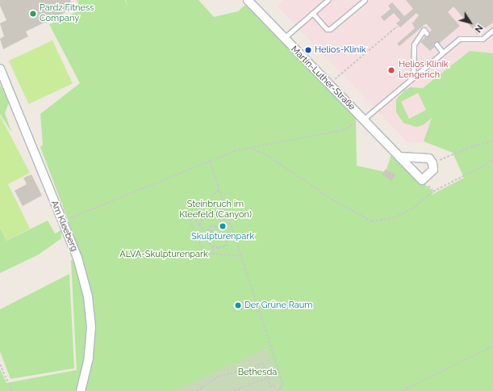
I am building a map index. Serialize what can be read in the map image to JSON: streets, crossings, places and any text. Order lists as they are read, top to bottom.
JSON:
{
  "streets": {
    "street": ["Martin-Luther-Straße", "Am Kleeberg"]
  },
  "parks": ["Steinbruch im Kleefeld (Canyon)", "ALVA-Skulpturenpark", "Bethesda"],
  "places": [
    "Pardz Fitness Company",
    "Helios-Klinik",
    "Helios Klinik Lengerich",
    "Skulpturenpark",
    "Der Grüne Raum"
  ],
  "north": "bottom right"
}
